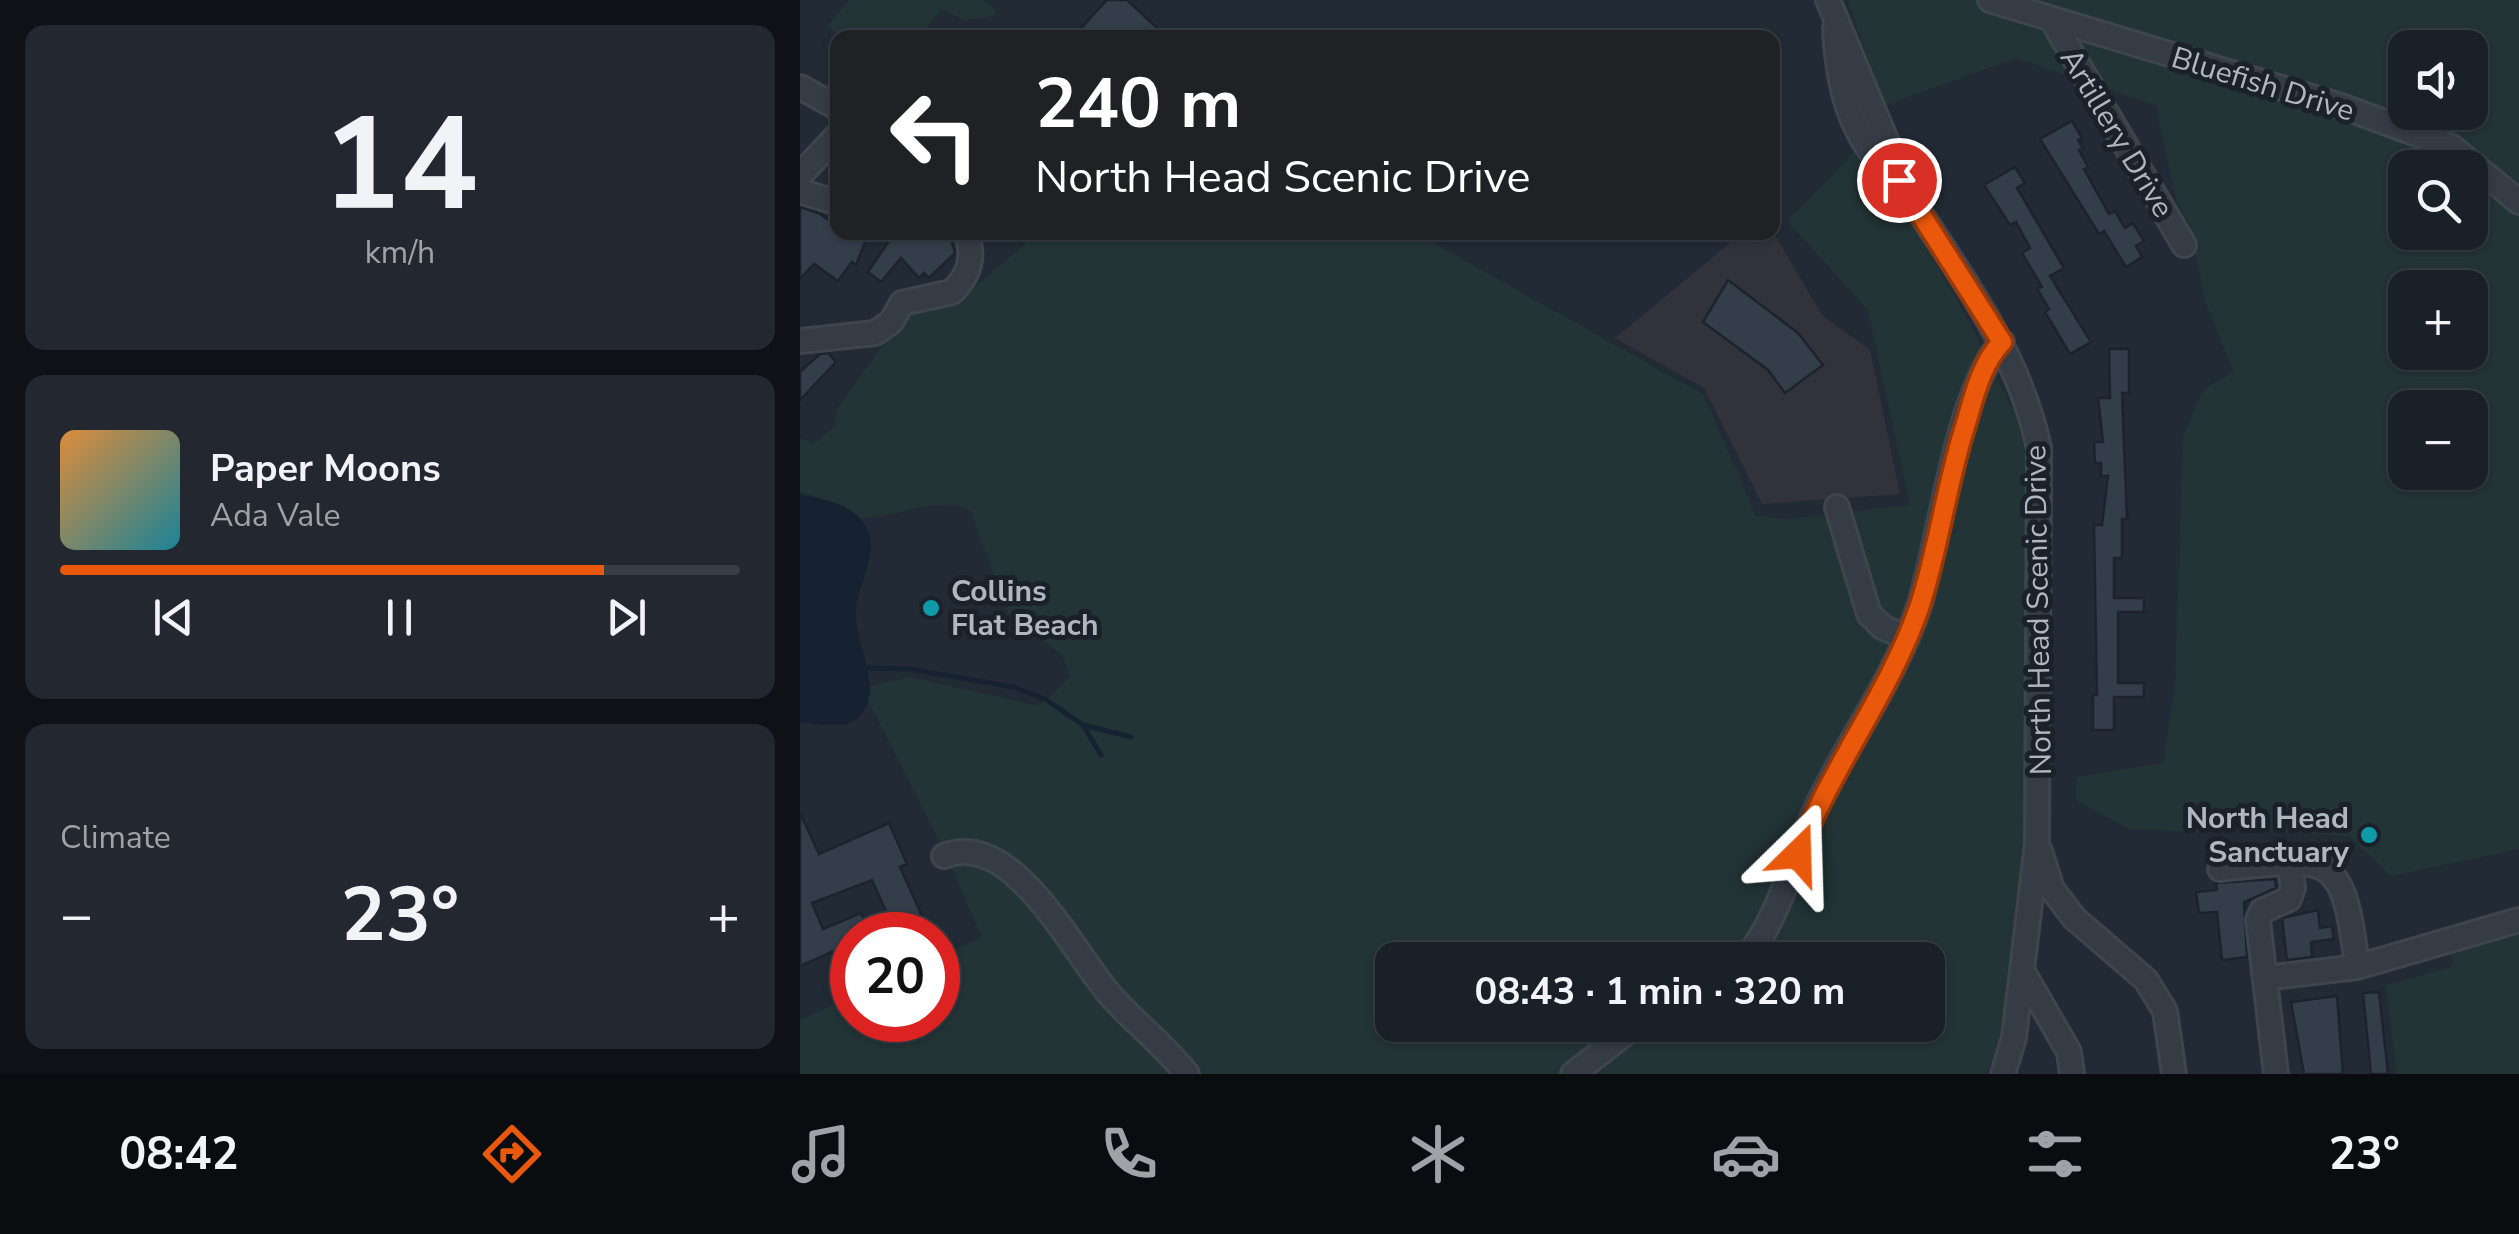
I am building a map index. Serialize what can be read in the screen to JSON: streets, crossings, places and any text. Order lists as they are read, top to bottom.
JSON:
{
  "streets": {
    "street": ["Bluefish Drive", "Artillery Drive", "North Head Scenic Drive"]
  },
  "crossings": [
    ["Bluefish Drive", "Artillery Drive"]
  ],
  "places": ["Collins Flat Beach", "North Head Sanctuary"],
  "page": {
    "tile": [
      ["14", "km/h"],
      "Climate"
    ],
    "map_buttons": ["+", "−"],
    "turn": ["240 m", "North Head Scenic Drive"],
    "song": ["Paper Moons", "Ada Vale"],
    "heat": ["−", "23°", "+"],
    "limit": "20",
    "trip": "08:43 · 1 min · 320 m",
    "tabs": ["08:42", "23°"]
  }
}
